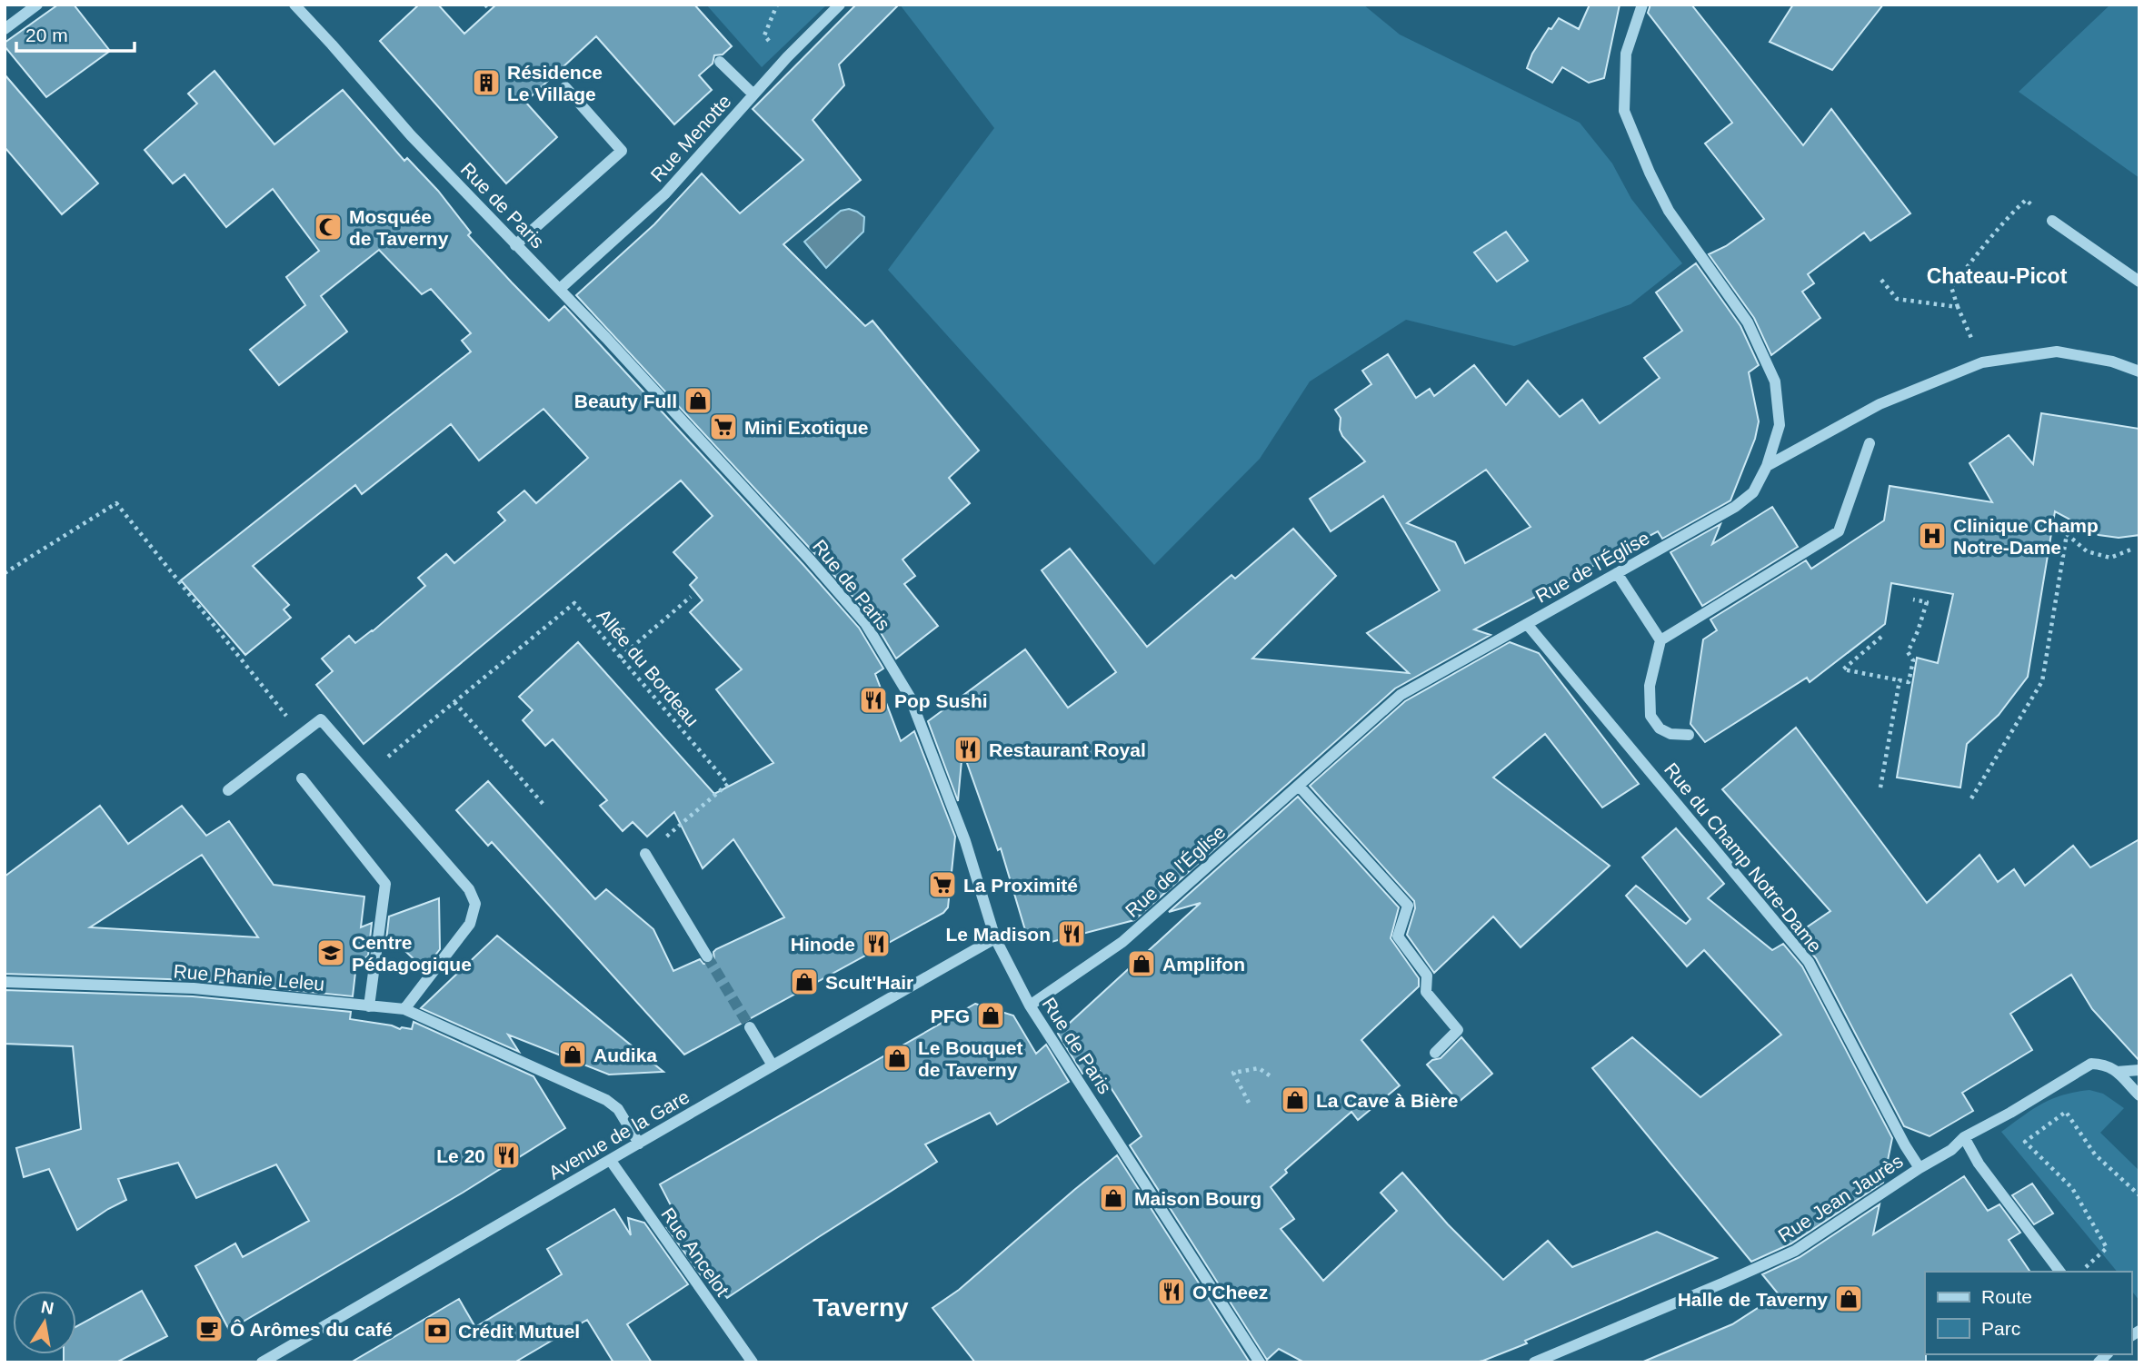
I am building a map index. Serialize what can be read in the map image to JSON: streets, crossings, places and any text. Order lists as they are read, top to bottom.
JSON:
{
  "streets": {
    "street": [
      "Rue Menotte",
      "Rue de Paris",
      "Rue de l'Église",
      "Rue du Champ Notre-Dame",
      "Rue Phanie Leleu",
      "Avenue de la Gare",
      "Rue Jean Jaurès",
      "Rue Ancelot"
    ],
    "path": ["Allée du Bordeau"]
  },
  "crossings": [
    ["Rue Menotte", "Rue de Paris"],
    ["Rue de Paris", "Rue de l'Église"],
    ["Rue de Paris", "Avenue de la Gare"],
    ["Rue de l'Église", "Rue du Champ Notre-Dame"],
    ["Rue du Champ Notre-Dame", "Rue Jean Jaurès"],
    ["Rue Phanie Leleu", "Avenue de la Gare"],
    ["Avenue de la Gare", "Rue Ancelot"]
  ],
  "districts": ["Chateau-Picot", "Taverny"],
  "places": {
    "building": ["Résidence Le Village"],
    "mosque": ["Mosquée de Taverny"],
    "shop": [
      "Beauty Full",
      "Amplifon",
      "Scult'Hair",
      "PFG",
      "Audika",
      "Le Bouquet de Taverny",
      "La Cave à Bière",
      "Maison Bourg",
      "Halle de Taverny"
    ],
    "supermarket": ["Mini Exotique", "La Proximité"],
    "hospital": ["Clinique Champ Notre-Dame"],
    "restaurant": [
      "Pop Sushi",
      "Restaurant Royal",
      "Le Madison",
      "Hinode",
      "Le 20",
      "O'Cheez"
    ],
    "school or university": ["Centre Pédagogique"],
    "cafe": ["Ô Arômes du café"],
    "bank": ["Crédit Mutuel"]
  },
  "legend": ["Route", "Parc"],
  "scale_bar": "20 m",
  "north": "top"
}
